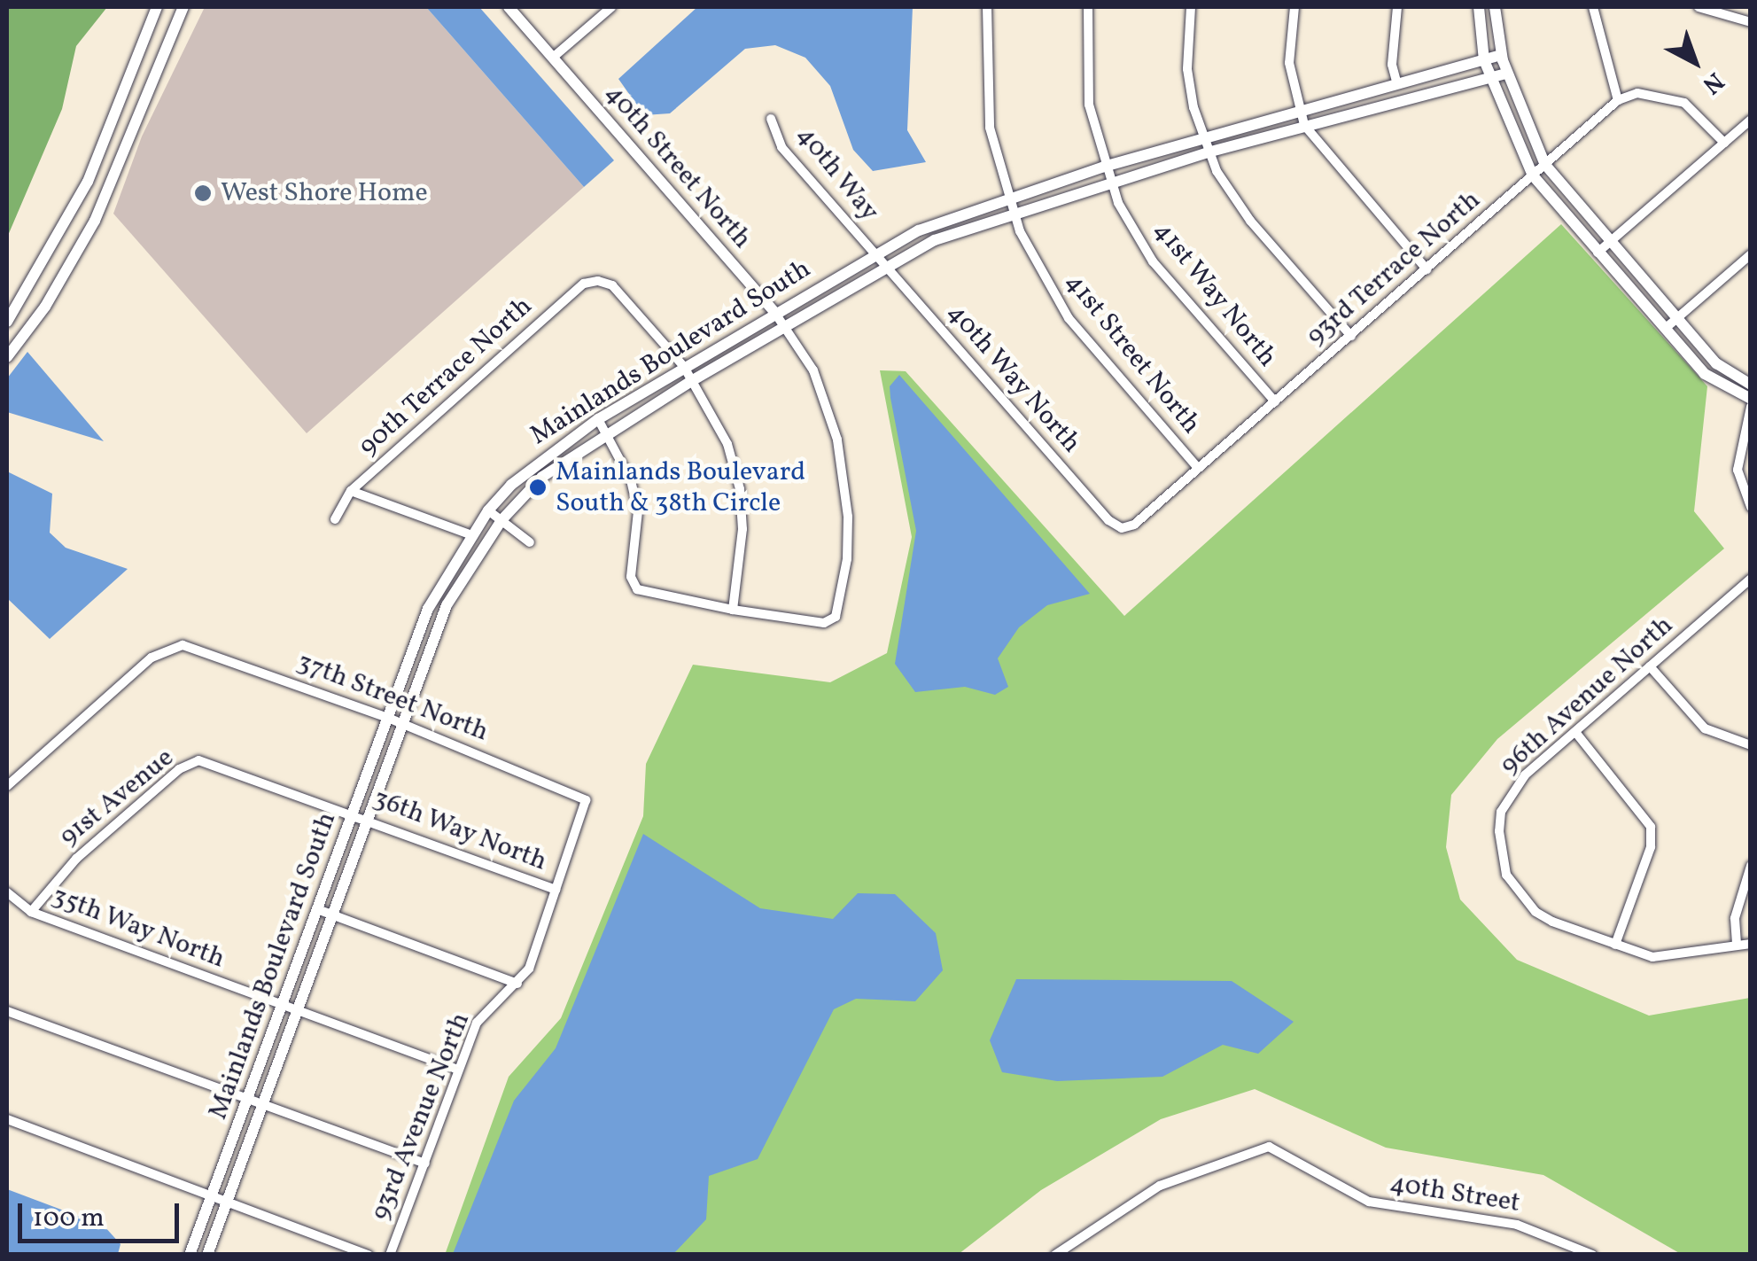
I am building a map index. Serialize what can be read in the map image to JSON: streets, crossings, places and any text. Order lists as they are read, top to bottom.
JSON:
{
  "streets": {
    "street": [
      "40th Street North",
      "40th Way",
      "93rd Terrace North",
      "41st Way North",
      "Mainlands Boulevard South",
      "41st Street North",
      "90th Terrace North",
      "40th Way North",
      "96th Avenue North",
      "37th Street North",
      "91st Avenue",
      "36th Way North",
      "35th Way North",
      "93rd Avenue North",
      "40th Street"
    ]
  },
  "crossings": [
    ["40th Street North", "Mainlands Boulevard South"],
    ["40th Way", "Mainlands Boulevard South"],
    ["40th Way", "40th Way North"],
    ["93rd Terrace North", "41st Way North"],
    ["93rd Terrace North", "41st Street North"],
    ["93rd Terrace North", "40th Way North"],
    ["41st Way North", "Mainlands Boulevard South"],
    ["Mainlands Boulevard South", "41st Street North"],
    ["Mainlands Boulevard South", "90th Terrace North"],
    ["Mainlands Boulevard South", "40th Way North"],
    ["Mainlands Boulevard South", "37th Street North"],
    ["Mainlands Boulevard South", "36th Way North"],
    ["Mainlands Boulevard South", "35th Way North"],
    ["37th Street North", "93rd Avenue North"],
    ["91st Avenue", "36th Way North"],
    ["91st Avenue", "35th Way North"],
    ["36th Way North", "93rd Avenue North"],
    ["35th Way North", "93rd Avenue North"]
  ],
  "places": ["West Shore Home", "Mainlands Boulevard South & 38th Circle"],
  "scale_bar": "100 m",
  "north": "bottom right"
}
